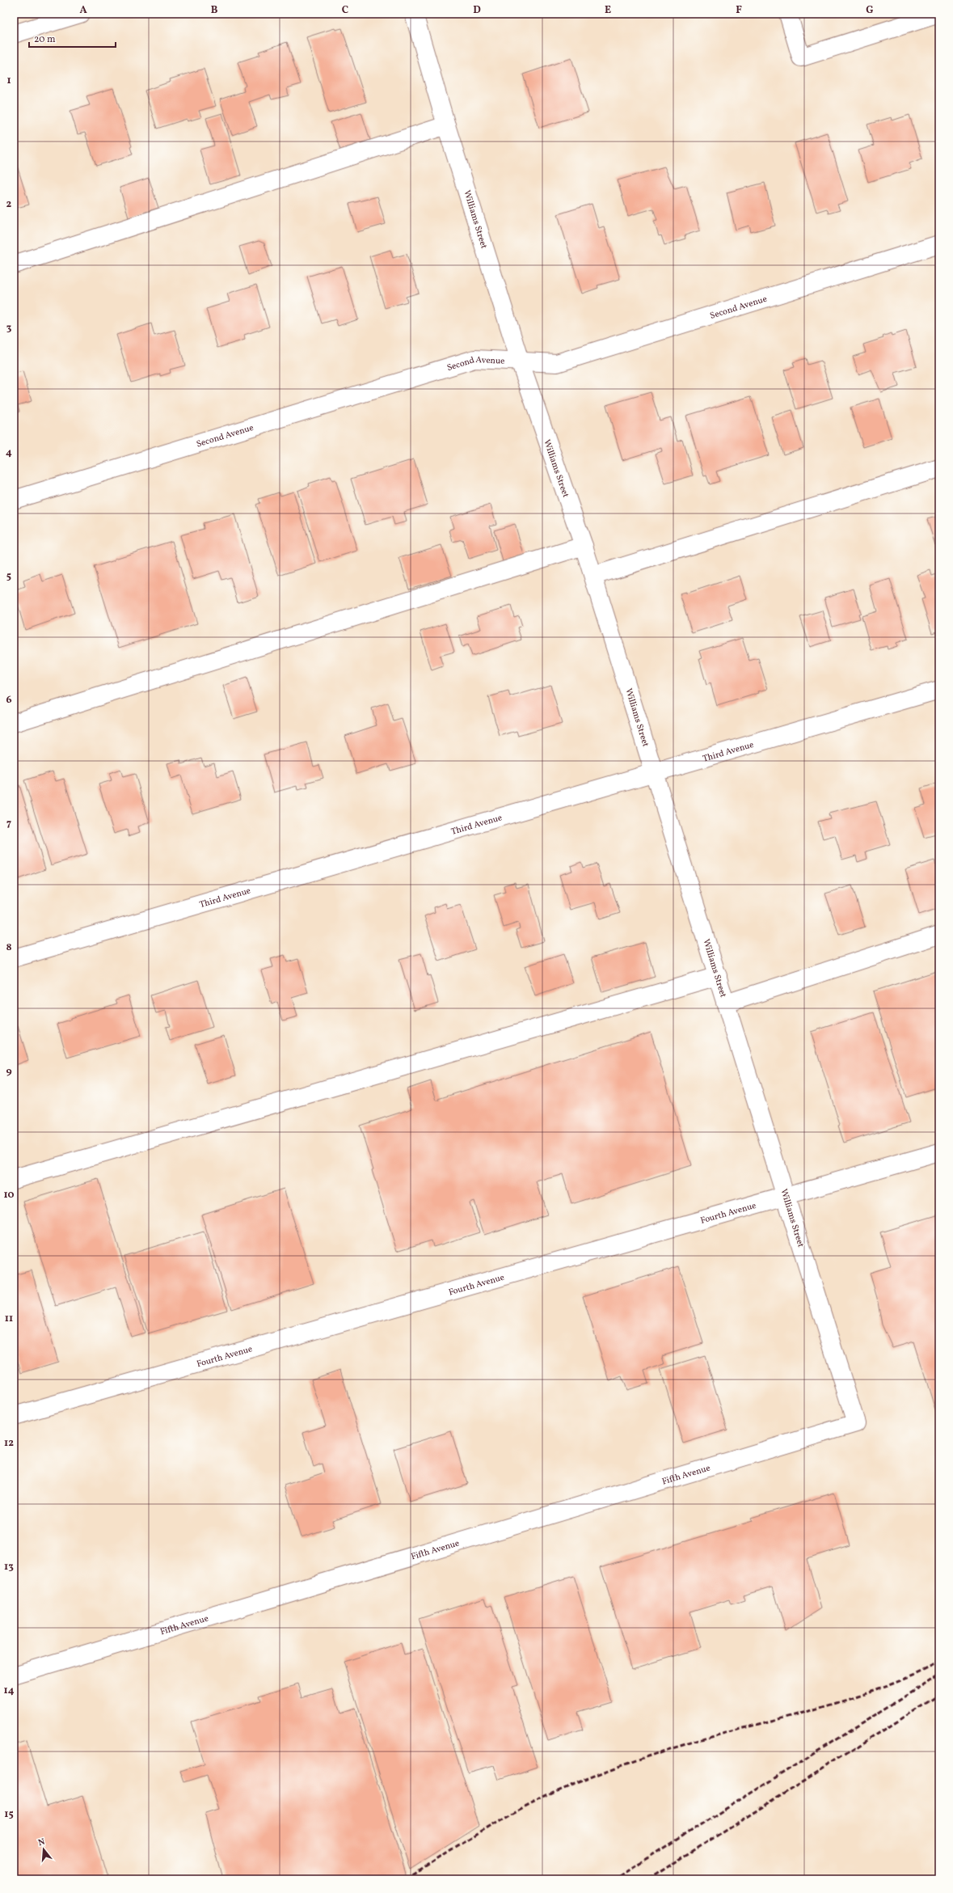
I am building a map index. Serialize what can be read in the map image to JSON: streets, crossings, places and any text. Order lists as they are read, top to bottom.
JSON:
{
  "streets": {
    "street": [
      "Williams Street",
      "Second Avenue",
      "Third Avenue",
      "Fourth Avenue",
      "Fifth Avenue"
    ]
  },
  "crossings": [
    ["Williams Street", "Second Avenue"],
    ["Williams Street", "Third Avenue"],
    ["Williams Street", "Fourth Avenue"],
    ["Williams Street", "Fifth Avenue"]
  ],
  "scale_bar": "20 m",
  "north": "top",
  "grid": {
    "columns": [
      "A",
      "B",
      "C",
      "D",
      "E",
      "F",
      "G"
    ],
    "rows": [
      "1",
      "2",
      "3",
      "4",
      "5",
      "6",
      "7",
      "8",
      "9",
      "10",
      "11",
      "12",
      "13",
      "14",
      "15"
    ]
  }
}
